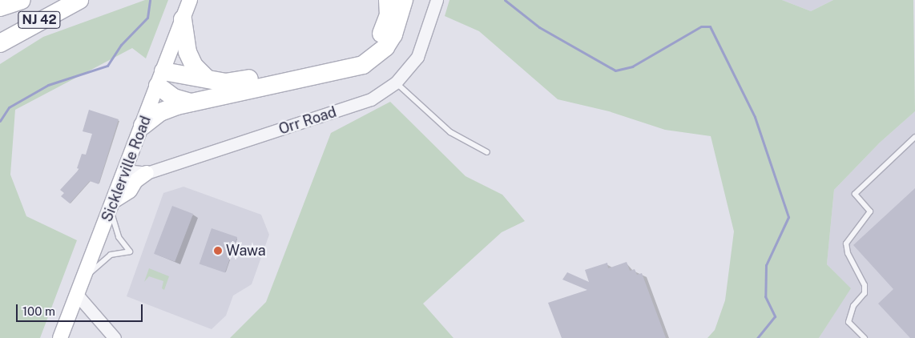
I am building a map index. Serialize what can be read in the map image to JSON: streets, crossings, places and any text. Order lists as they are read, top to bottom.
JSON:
{
  "streets": {
    "highway": ["NJ 42"],
    "main road": ["Sicklerville Road"],
    "street": ["Orr Road"]
  },
  "crossings": [
    ["Orr Road", "Sicklerville Road"]
  ],
  "places": ["Wawa"],
  "scale_bar": "100 m"
}
